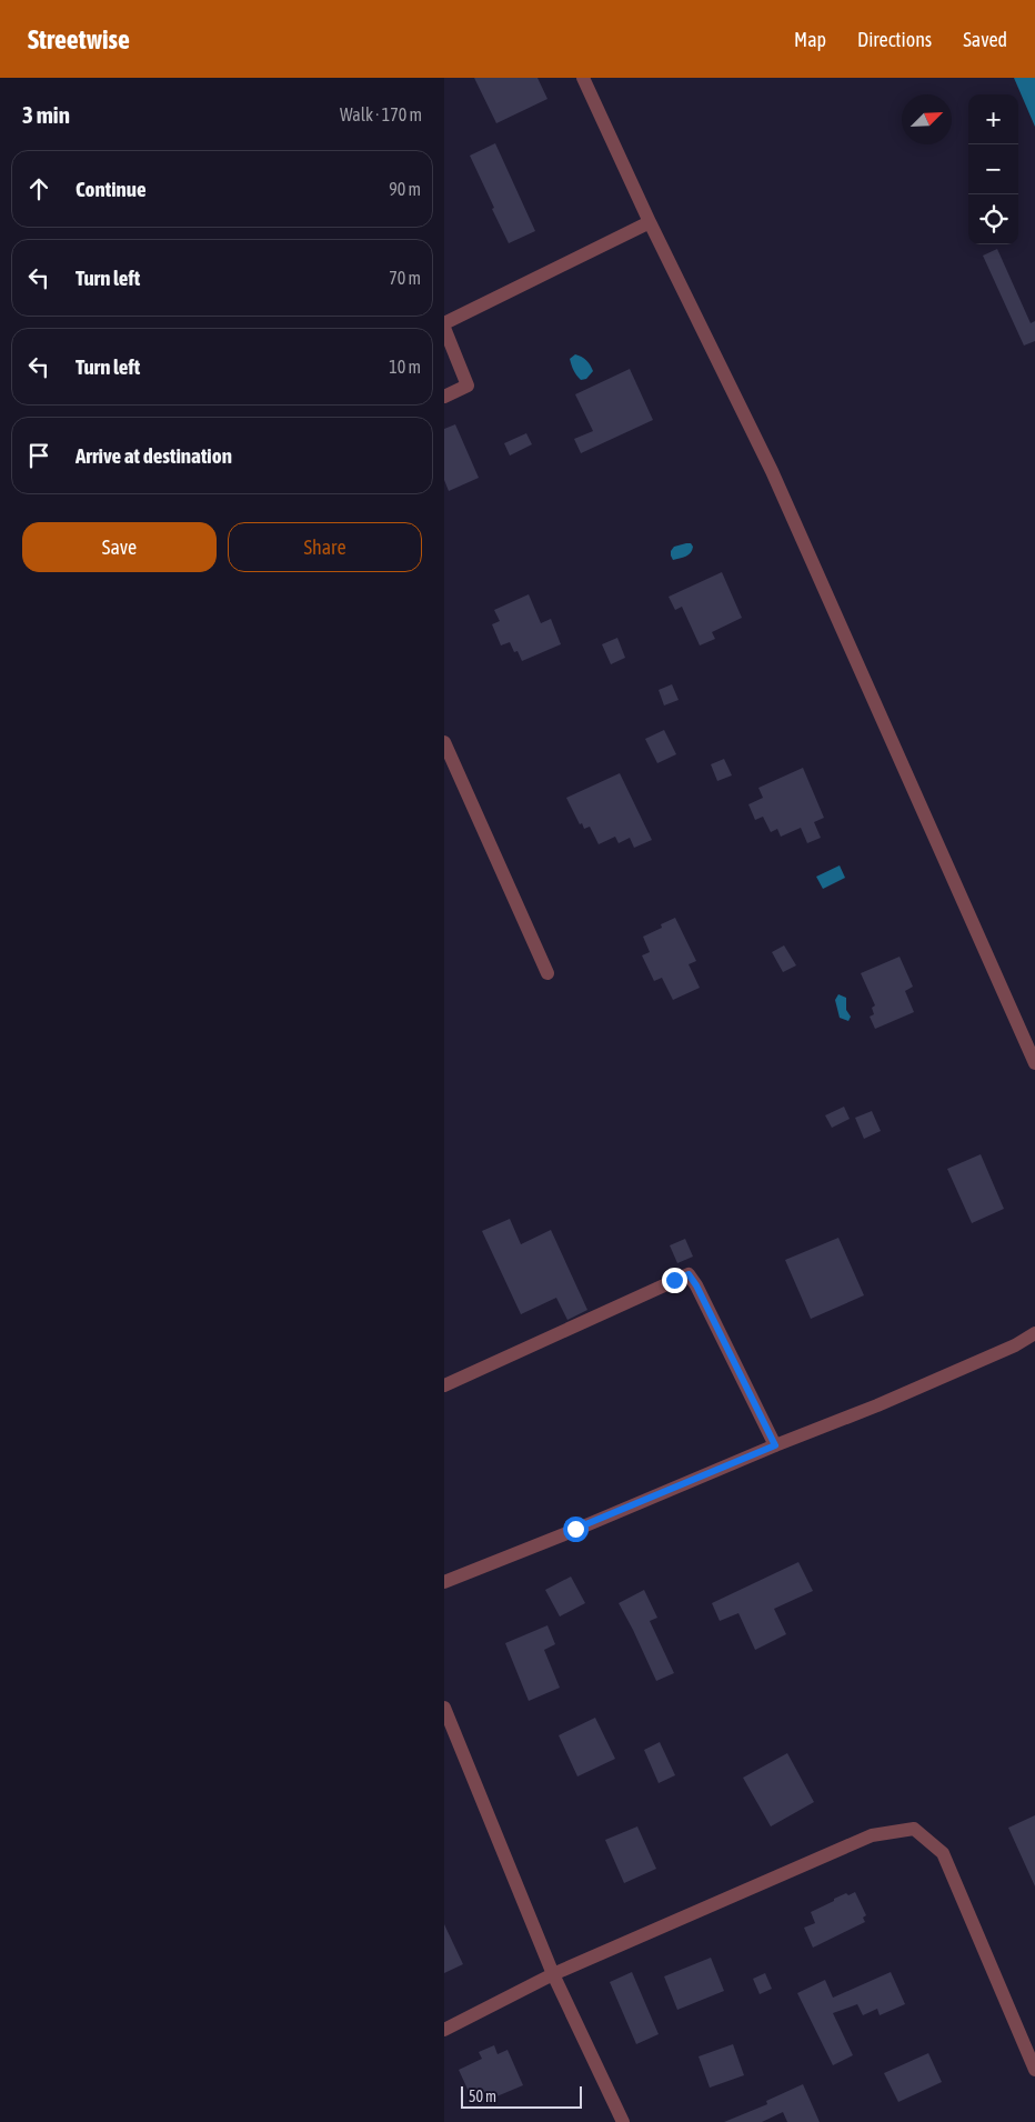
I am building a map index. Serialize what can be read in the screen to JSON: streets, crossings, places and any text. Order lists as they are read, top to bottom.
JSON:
{
  "scale_bar": "50 m",
  "north": "top right",
  "page": {
    "header": "Streetwise",
    "nav": ["Map", "Directions", "Saved"],
    "heading": ["3 min", "Walk · 170 m"],
    "map_buttons": ["+", "−"],
    "list": [
      ["Continue", "90 m"],
      ["Turn left", "70 m"],
      ["Turn left", "10 m"],
      "Arrive at destination"
    ],
    "buttons": ["Save", "Share"],
    "scale": "50 m"
  }
}
